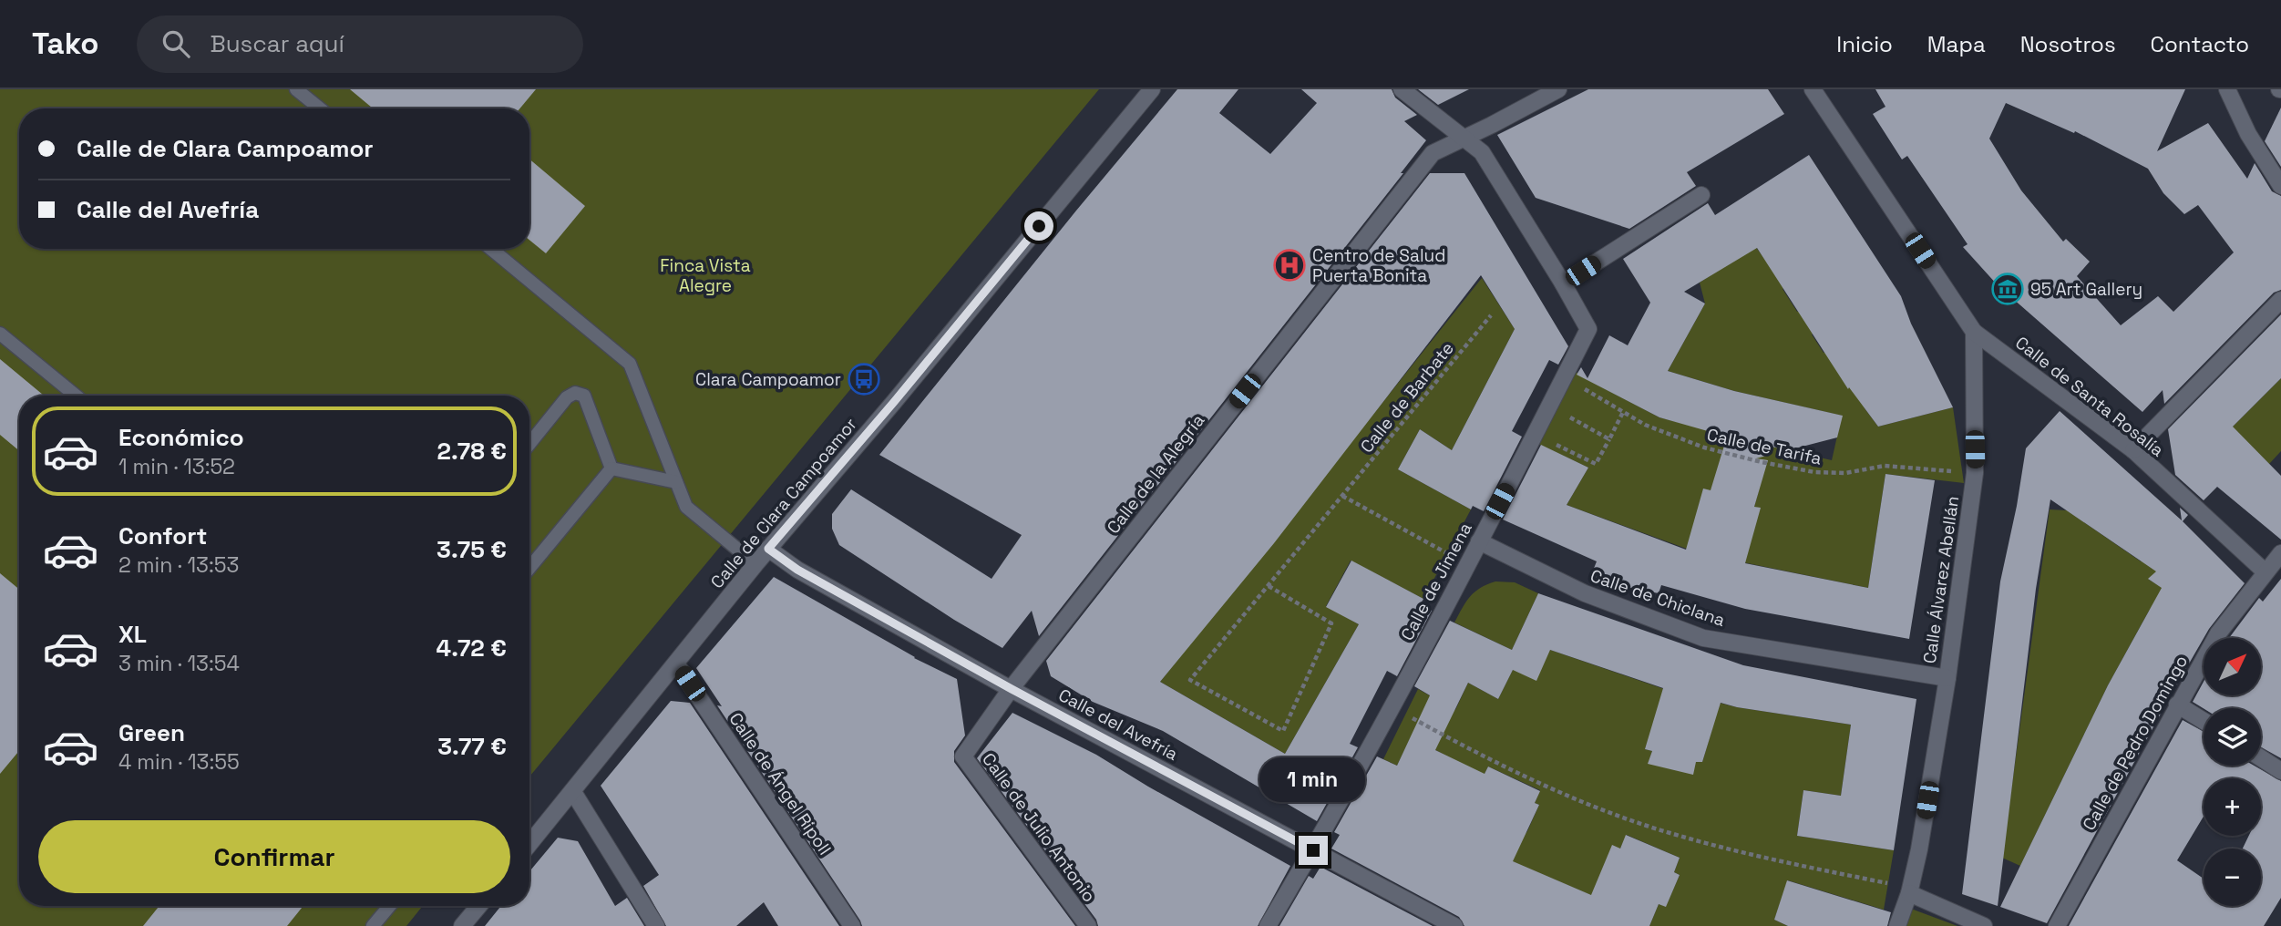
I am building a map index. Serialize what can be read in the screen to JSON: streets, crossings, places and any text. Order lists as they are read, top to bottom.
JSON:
{
  "streets": {
    "street": [
      "Calle de Santa Rosalía",
      "Calle de la Alegría",
      "Calle de Clara Campoamor",
      "Calle Álvarez Abellán",
      "Calle de Jimena",
      "Calle de Chiclana",
      "Calle del Avefría",
      "Calle de Pedro Domingo",
      "Calle de Ángel Ripoll",
      "Calle de Julio Antonio"
    ],
    "path": ["Calle de Barbate", "Calle de Tarifa"]
  },
  "crossings": [
    ["Calle de Santa Rosalía", "Calle Álvarez Abellán"],
    ["Calle de Santa Rosalía", "Calle de Pedro Domingo"],
    ["Calle de Tarifa", "Calle Álvarez Abellán"],
    ["Calle de Tarifa", "Calle de Jimena"],
    ["Calle de la Alegría", "Calle del Avefría"],
    ["Calle de la Alegría", "Calle de Julio Antonio"],
    ["Calle de Clara Campoamor", "Calle del Avefría"],
    ["Calle de Clara Campoamor", "Calle de Ángel Ripoll"],
    ["Calle Álvarez Abellán", "Calle de Chiclana"],
    ["Calle de Jimena", "Calle de Chiclana"],
    ["Calle de Jimena", "Calle del Avefría"],
    ["Calle del Avefría", "Calle de Julio Antonio"]
  ],
  "parks": ["Finca Vista Alegre"],
  "places": {
    "hospital": ["Centro de Salud Puerta Bonita"],
    "museum": ["95 Art Gallery"],
    "bus stop": ["Clara Campoamor"]
  },
  "north": "top right",
  "page": {
    "header": "Tako",
    "search": "Buscar aquí",
    "nav": [
      "Inicio",
      "Mapa",
      "Nosotros",
      "Contacto"
    ],
    "banner": ["Calle de Clara Campoamor", "Calle del Avefría"],
    "list": [
      {
        "name": "Económico",
        "note": "1 min · 13:52",
        "value": "2.78 €"
      },
      {
        "name": "Confort",
        "note": "2 min · 13:53",
        "value": "3.75 €"
      },
      {
        "name": "XL",
        "note": "3 min · 13:54",
        "value": "4.72 €"
      },
      {
        "name": "Green",
        "note": "4 min · 13:55",
        "value": "3.77 €"
      }
    ],
    "map_buttons": ["+", "−"],
    "bubble": "1 min",
    "buttons": "Confirmar"
  }
}
